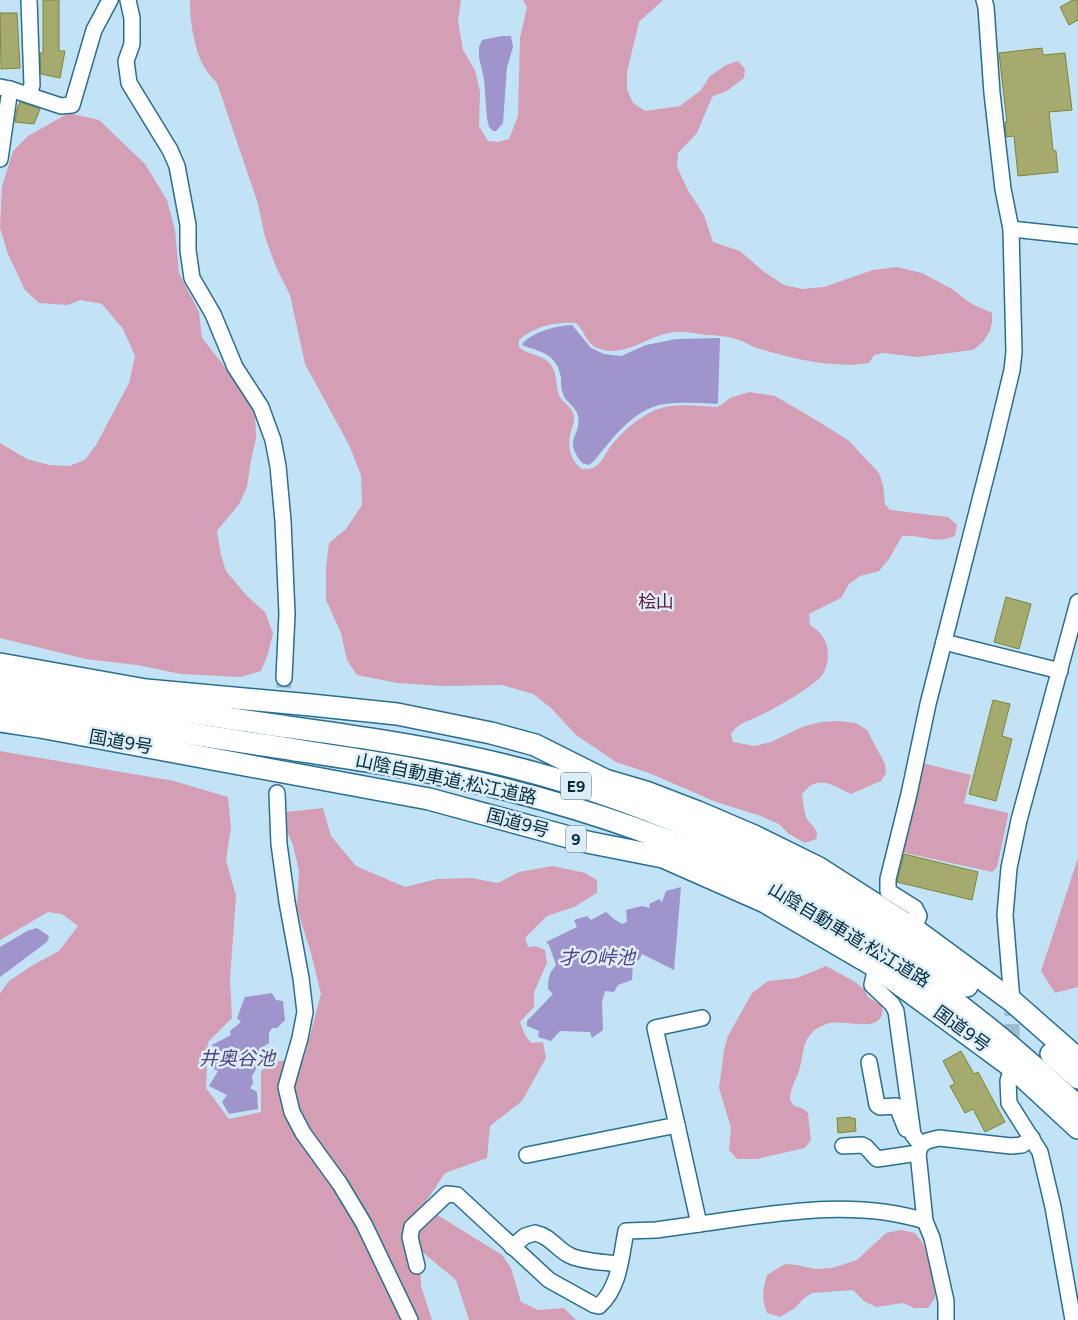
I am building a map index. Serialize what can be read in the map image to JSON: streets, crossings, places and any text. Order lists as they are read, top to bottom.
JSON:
{
  "streets": {
    "highway": [
      "国道9号",
      "山陰自動車道;松江道路",
      "E9",
      "9"
    ]
  },
  "water": ["才の峠池", "井奥谷池"],
  "parks": ["桧山"]
}
